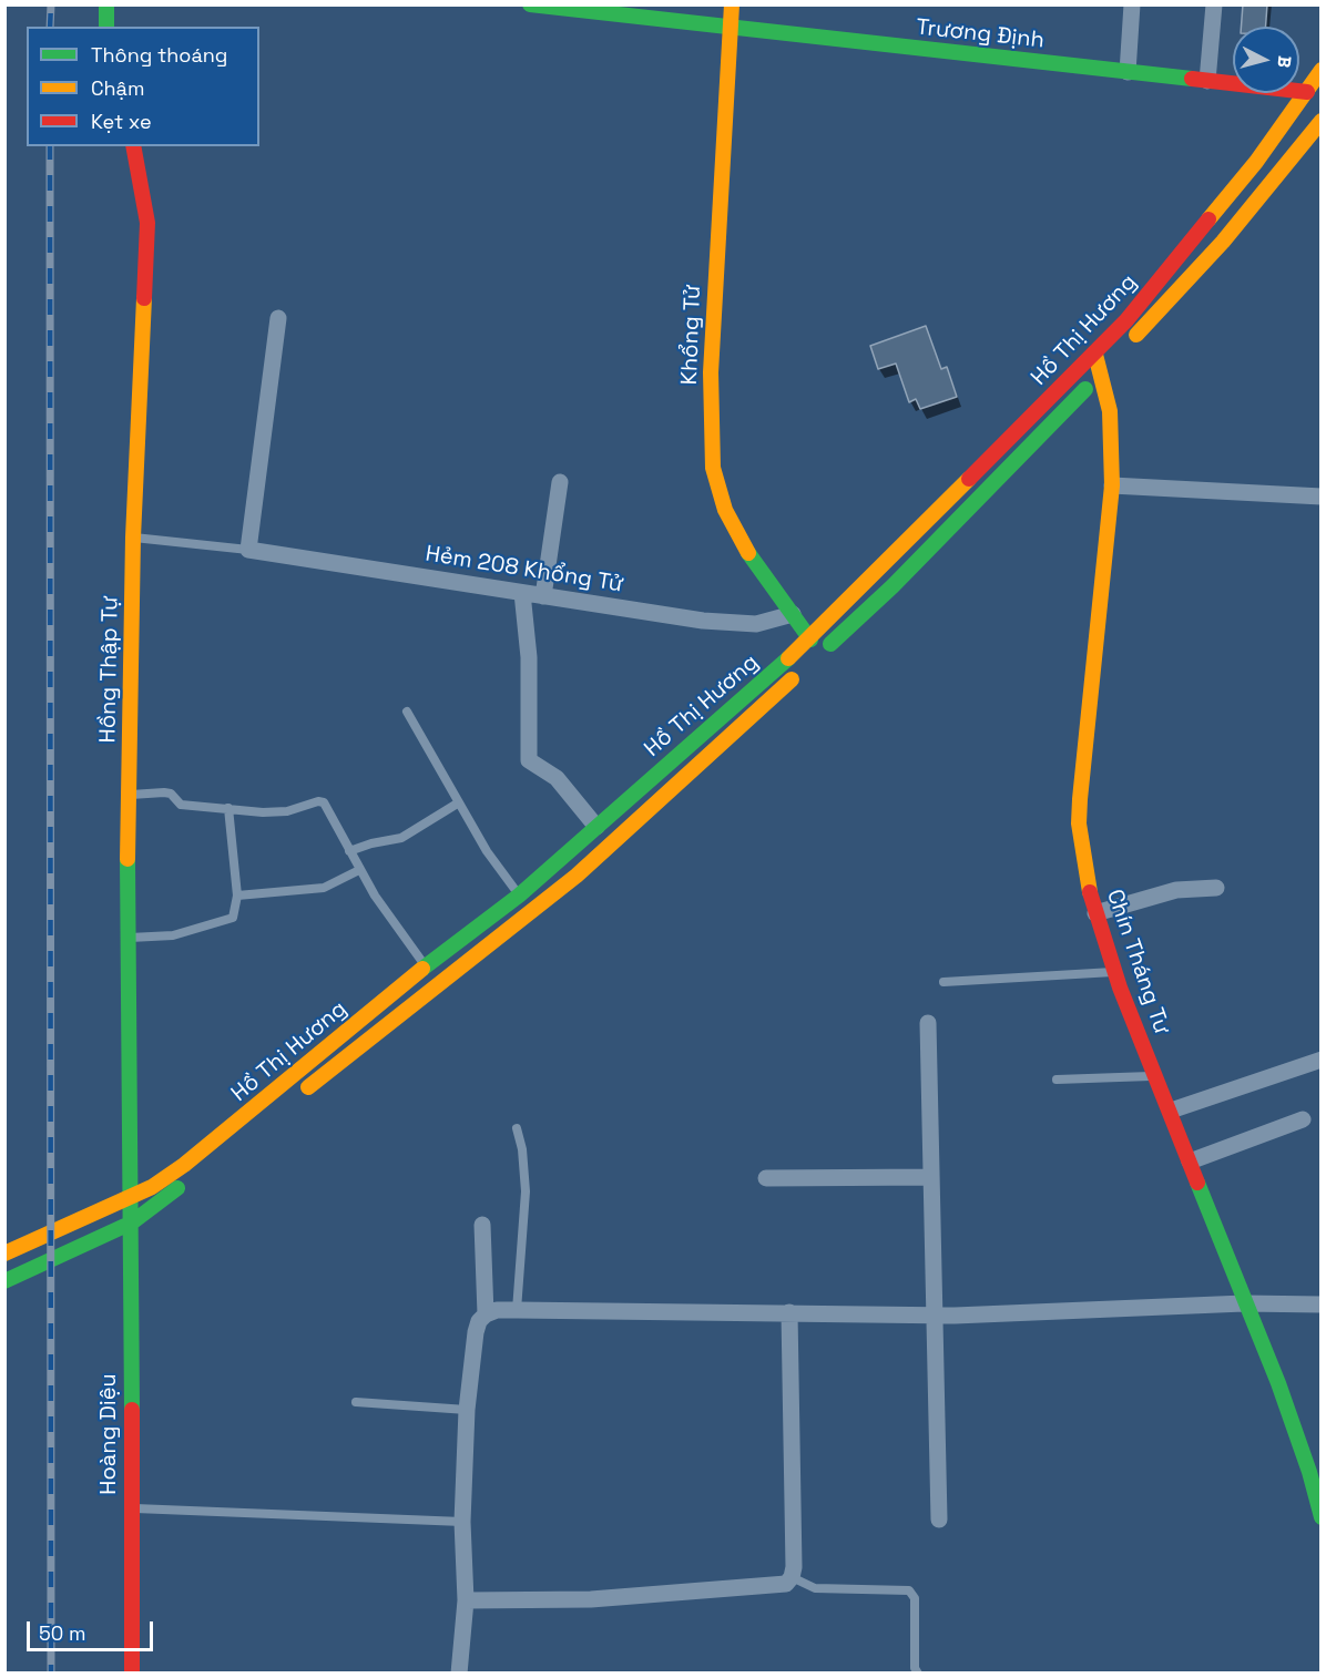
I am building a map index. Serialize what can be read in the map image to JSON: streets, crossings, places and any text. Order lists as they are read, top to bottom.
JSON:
{
  "streets": {
    "street": [
      "Trương Định",
      "Hồ Thị Hương",
      "Khổng Tử",
      "Hẻm 208 Khổng Tử",
      "Hồng Thập Tự",
      "Chín Tháng Tư",
      "Hoàng Diệu"
    ]
  },
  "crossings": [
    ["Trương Định", "Hồ Thị Hương"],
    ["Trương Định", "Khổng Tử"],
    ["Hồ Thị Hương", "Khổng Tử"],
    ["Hồ Thị Hương", "Hồng Thập Tự"],
    ["Hồ Thị Hương", "Chín Tháng Tư"],
    ["Hồ Thị Hương", "Hoàng Diệu"],
    ["Khổng Tử", "Hẻm 208 Khổng Tử"],
    ["Hẻm 208 Khổng Tử", "Hồng Thập Tự"],
    ["Hồng Thập Tự", "Hoàng Diệu"]
  ],
  "legend": ["Thông thoáng", "Chậm", "Kẹt xe"],
  "scale_bar": "50 m",
  "north": "right"
}
